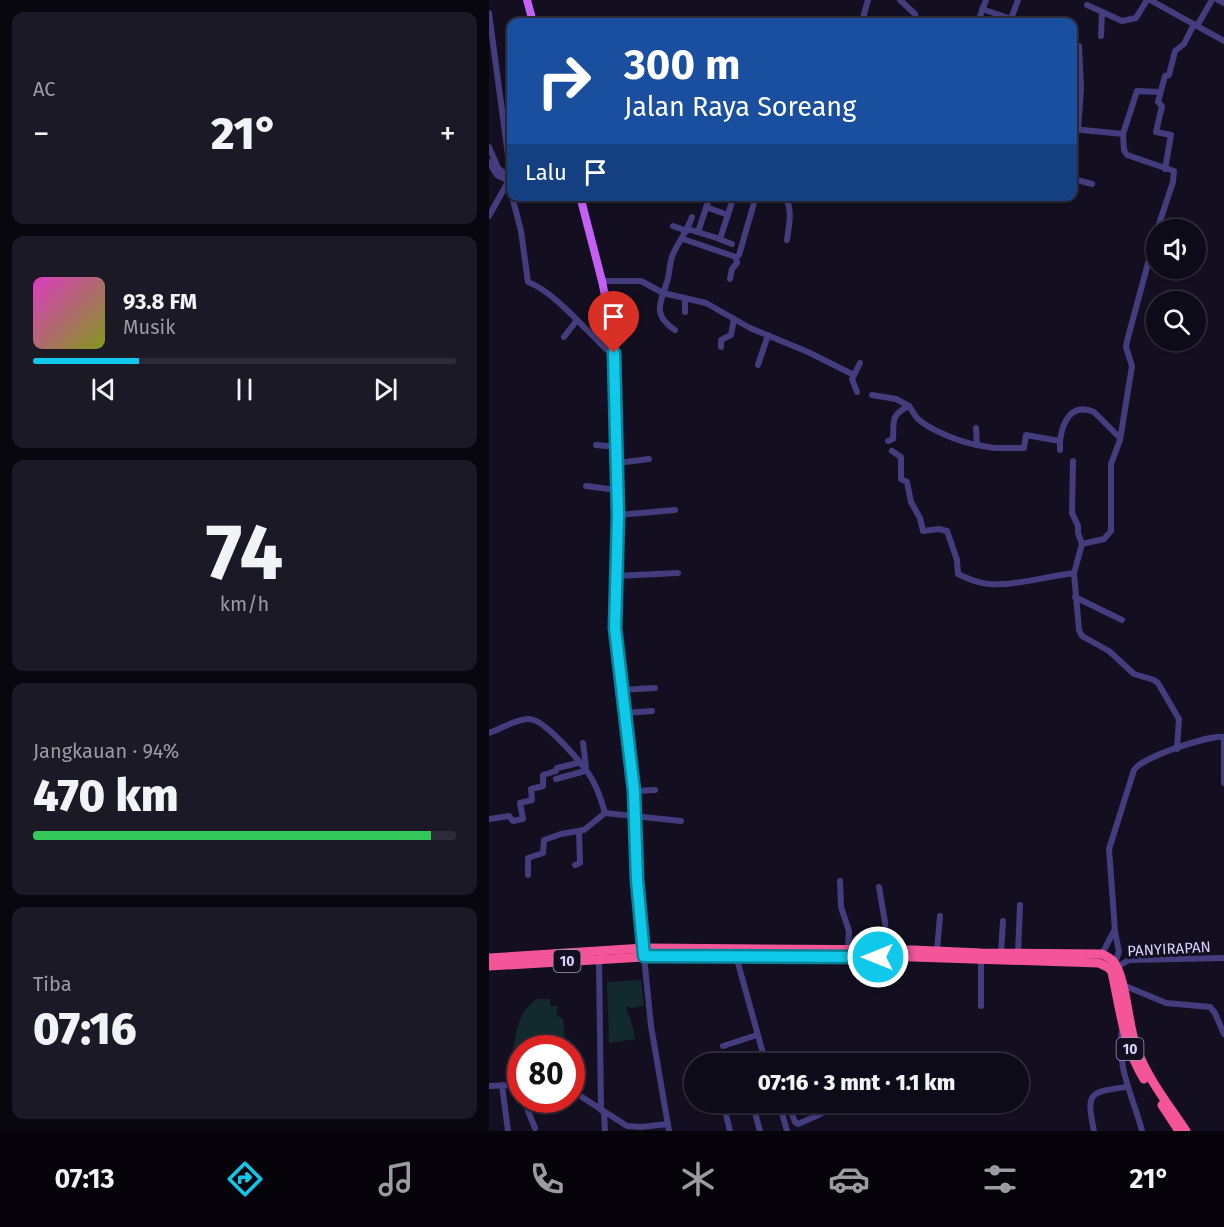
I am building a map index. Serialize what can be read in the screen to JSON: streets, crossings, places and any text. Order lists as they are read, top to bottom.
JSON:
{
  "streets": {
    "highway": ["10"],
    "street": ["PANYIRAPAN"]
  },
  "crossings": [
    ["PANYIRAPAN", "10"]
  ],
  "page": {
    "tile": [
      "AC",
      ["74", "km/h"],
      ["Jangkauan · 94%", "470 km"],
      ["Tiba", "07:16"]
    ],
    "turn": ["300 m", "Jalan Raya Soreang"],
    "heat": ["−", "21°", "+"],
    "then": "Lalu",
    "song": ["93.8 FM", "Musik"],
    "limit": "80",
    "trip": "07:16 · 3 mnt · 1.1 km",
    "tabs": ["07:13", "21°"]
  }
}
